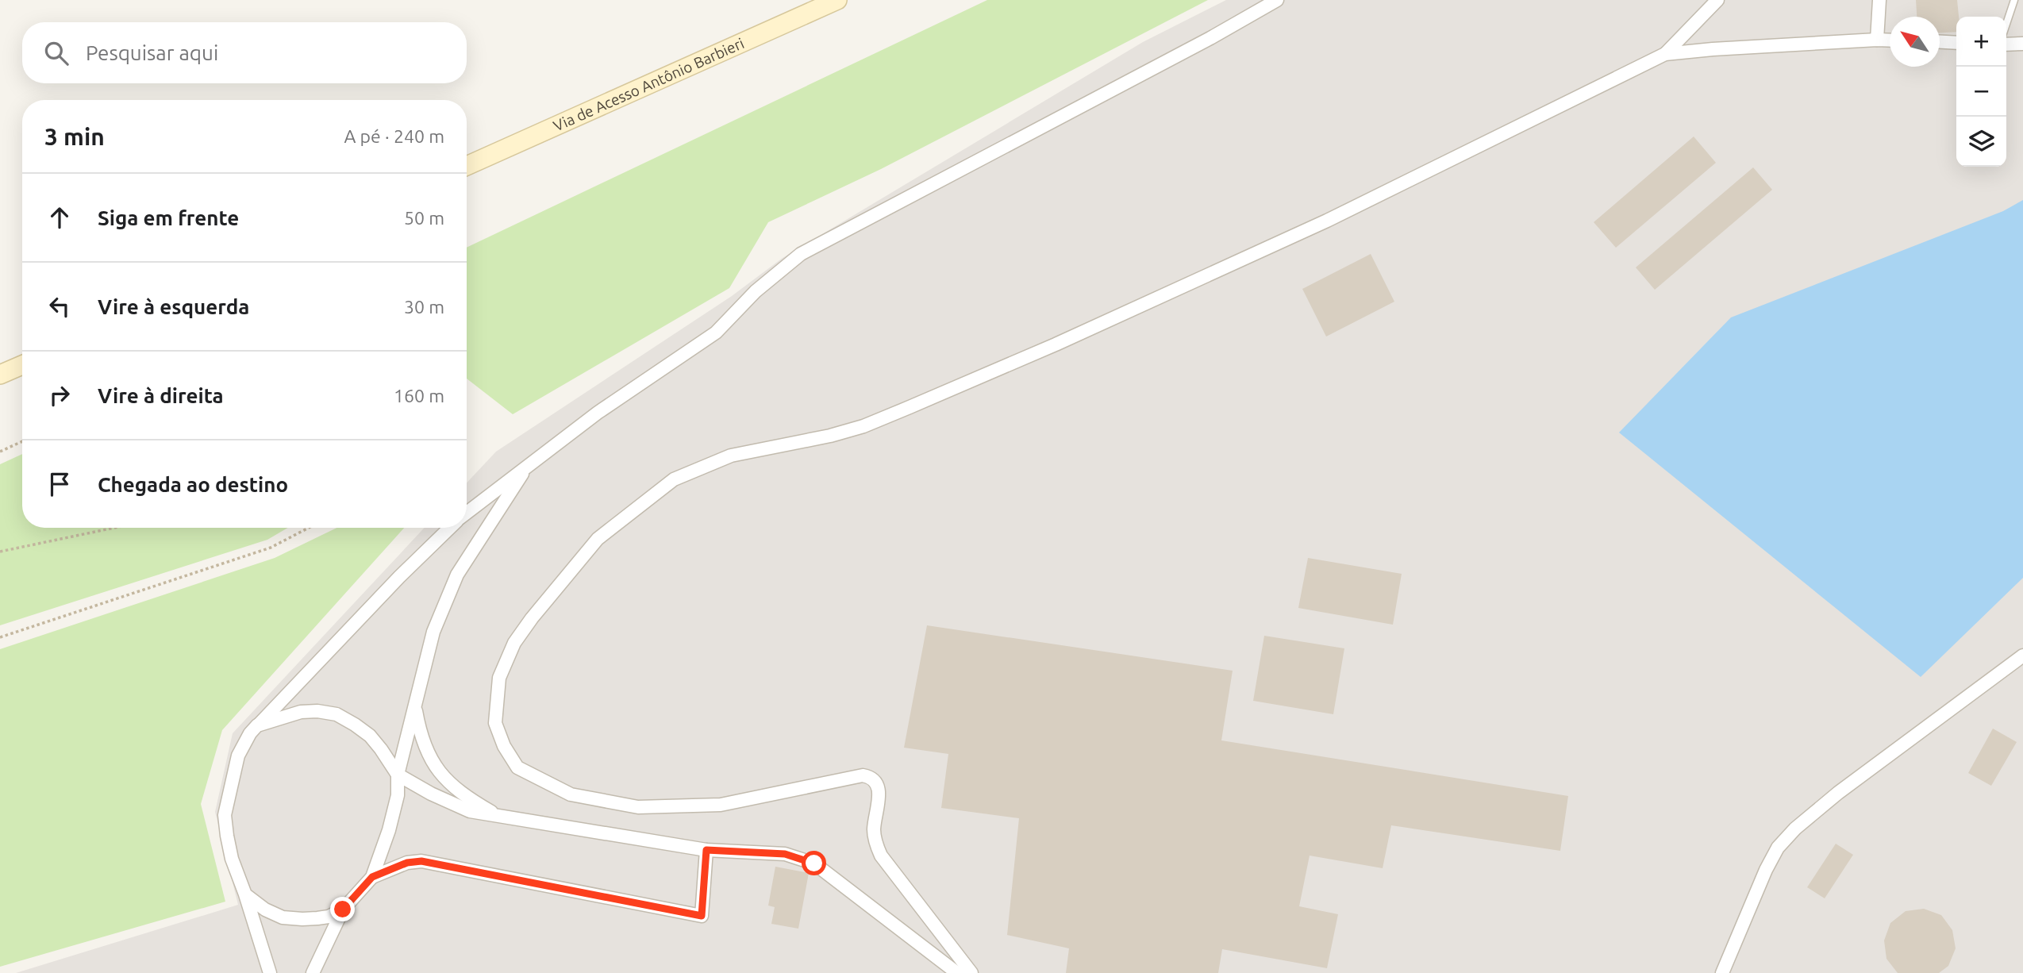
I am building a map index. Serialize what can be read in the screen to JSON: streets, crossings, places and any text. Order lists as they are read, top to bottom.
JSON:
{
  "streets": {
    "main road": ["Via de Acesso Antônio Barbieri"]
  },
  "north": "top left",
  "page": {
    "map_buttons": ["+", "−"],
    "search": "Pesquisar aqui",
    "heading": ["3 min", "A pé · 240 m"],
    "list": [
      ["Siga em frente", "50 m"],
      ["Vire à esquerda", "30 m"],
      ["Vire à direita", "160 m"],
      "Chegada ao destino"
    ]
  }
}
